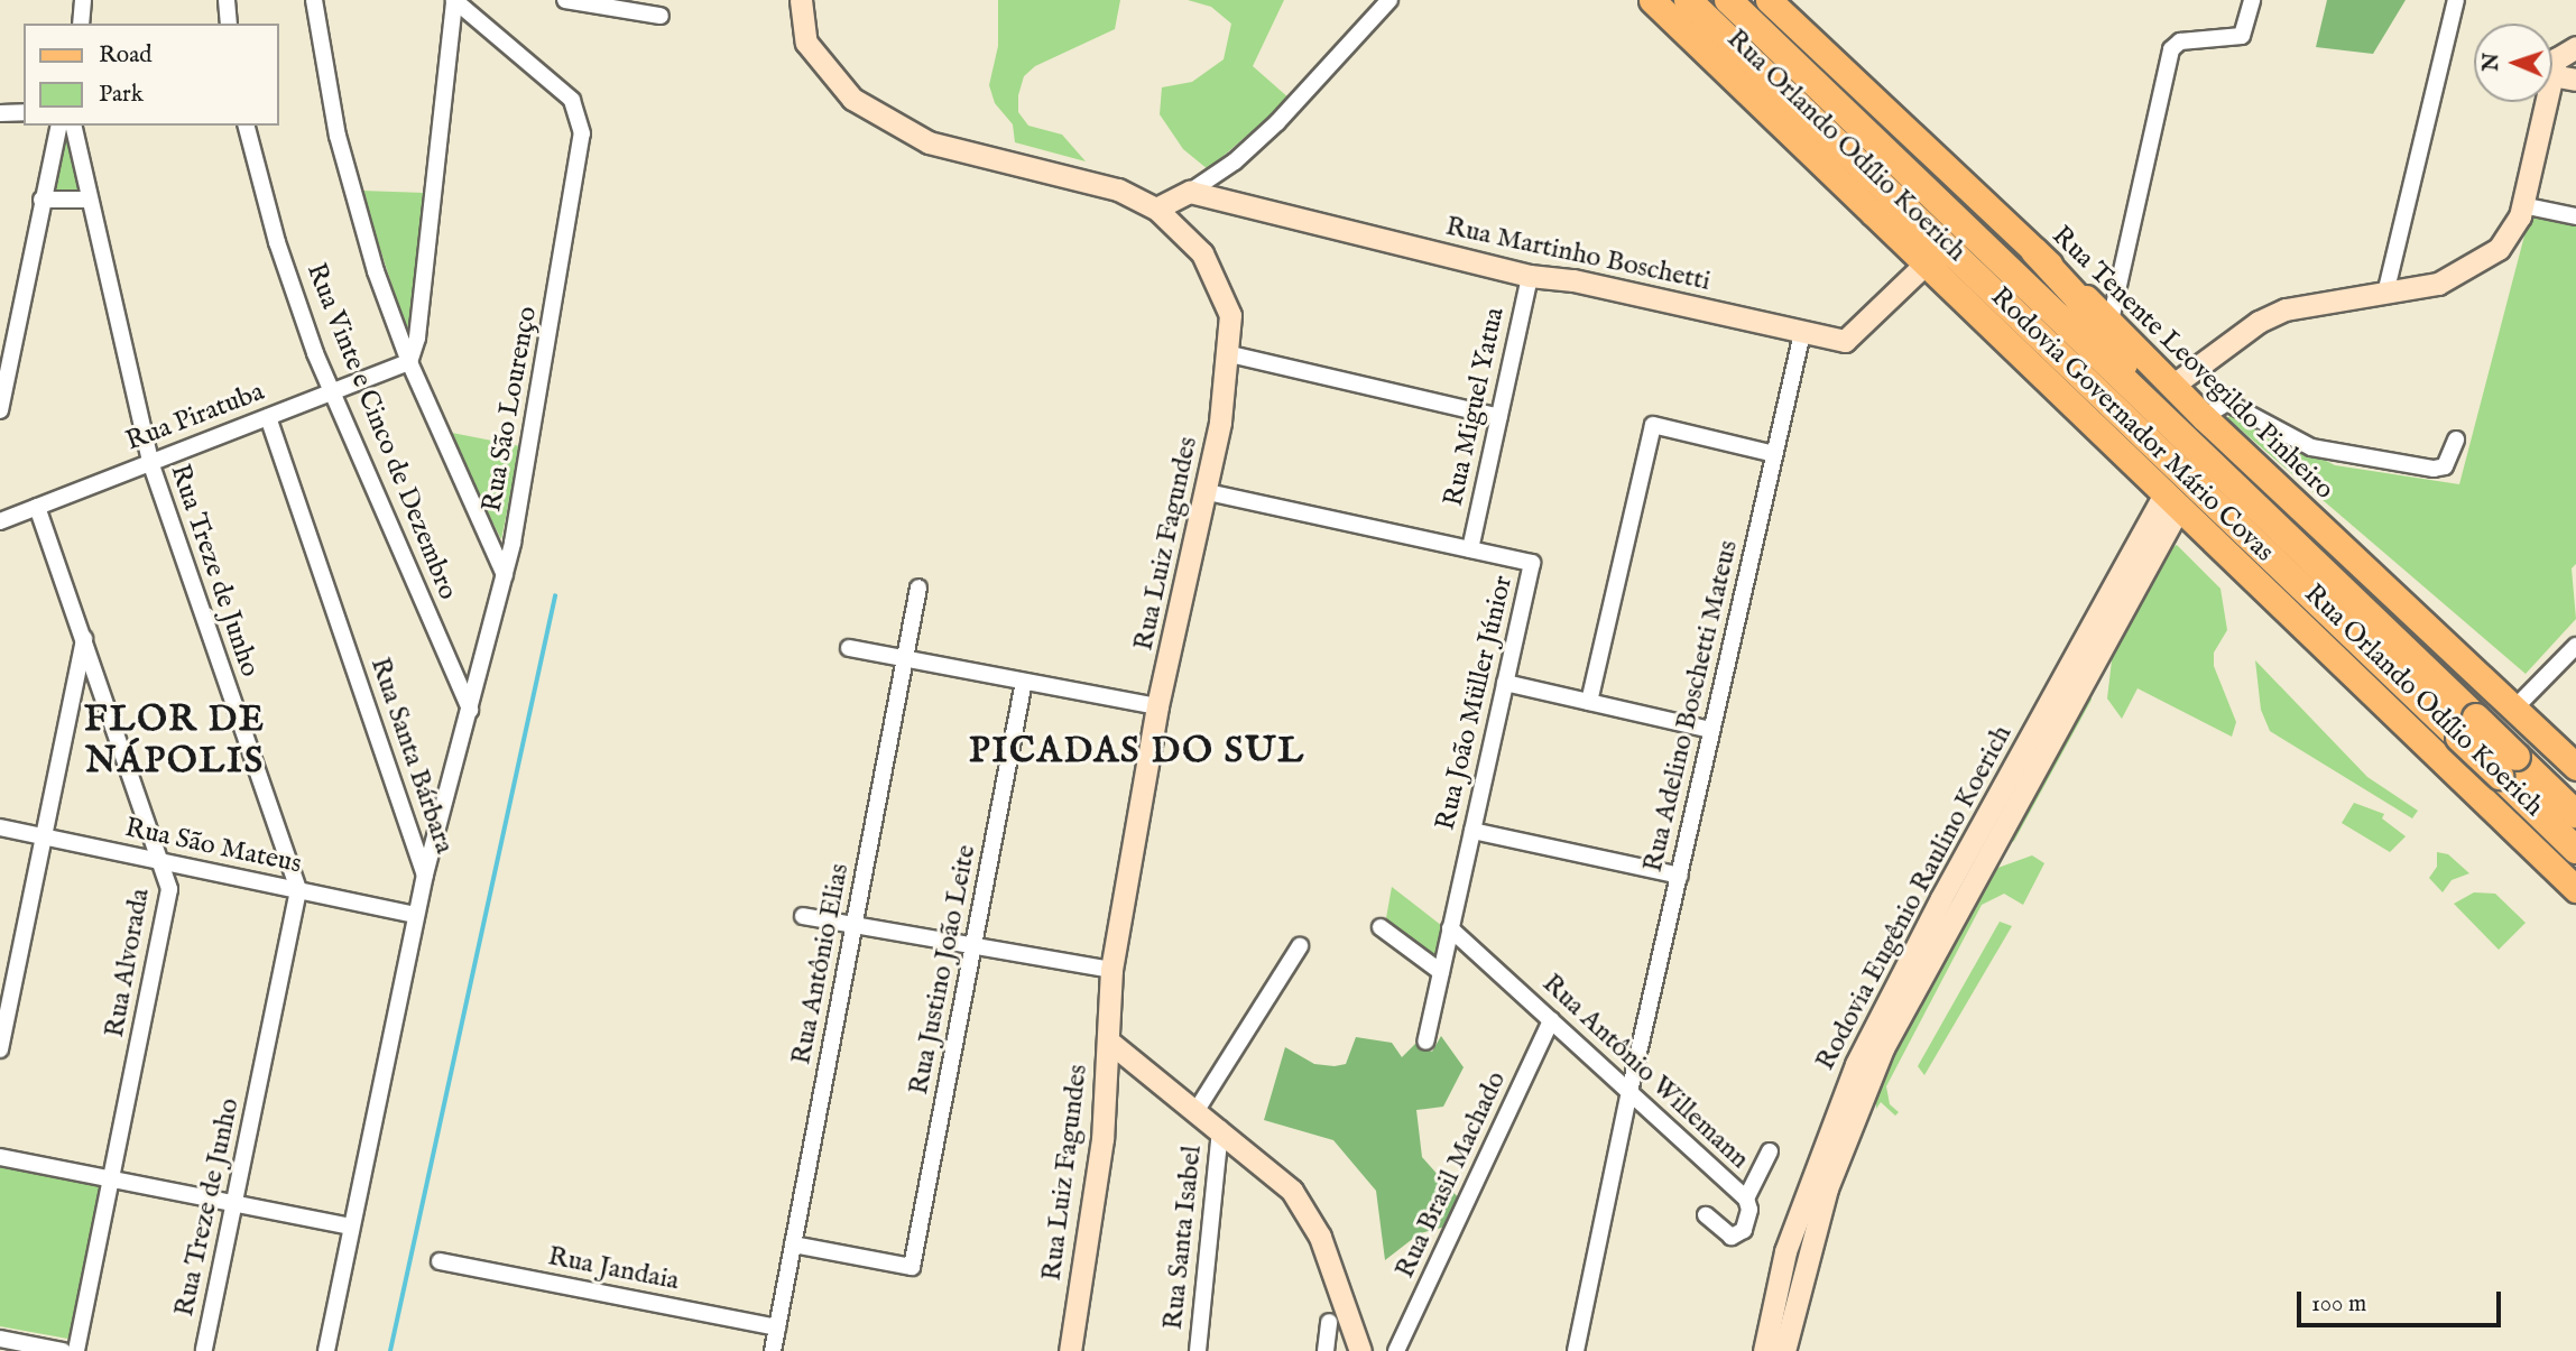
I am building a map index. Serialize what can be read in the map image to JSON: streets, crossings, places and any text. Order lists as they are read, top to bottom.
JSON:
{
  "streets": {
    "highway": ["Rodovia Governador Mário Covas"],
    "main road": [
      "Rua Orlando Odílio Koerich",
      "Rua Martinho Boschetti",
      "Rua Tenente Leovegildo Pinheiro",
      "Rua Luiz Fagundes",
      "Rodovia Eugênio Raulino Koerich"
    ],
    "street": [
      "Rua Miguel Yatua",
      "Rua São Lourenço",
      "Rua Piratuba",
      "Rua Vinte e Cinco de Dezembro",
      "Rua Treze de Junho",
      "Rua João Müller Júnior",
      "Rua Adelino Boschetti Mateus",
      "Rua Santa Bárbara",
      "Rua São Mateus",
      "Rua Alvorada",
      "Rua Antônio Elias",
      "Rua Justino João Leite",
      "Rua Antônio Willemann",
      "Rua Brasil Machado",
      "Rua Santa Isabel",
      "Rua Jandaia"
    ]
  },
  "crossings": [
    ["Rua Orlando Odílio Koerich", "Rua Martinho Boschetti"],
    ["Rua Orlando Odílio Koerich", "Rodovia Eugênio Raulino Koerich"],
    ["Rua Martinho Boschetti", "Rua Miguel Yatua"],
    ["Rua Martinho Boschetti", "Rua Adelino Boschetti Mateus"],
    ["Rua Miguel Yatua", "Rua João Müller Júnior"],
    ["Rua São Lourenço", "Rua Vinte e Cinco de Dezembro"],
    ["Rua São Lourenço", "Rua Santa Bárbara"],
    ["Rua Piratuba", "Rua Vinte e Cinco de Dezembro"],
    ["Rua Piratuba", "Rua Treze de Junho"],
    ["Rua Piratuba", "Rua Santa Bárbara"],
    ["Rua Piratuba", "Rua Alvorada"],
    ["Rua Luiz Fagundes", "Rua João Müller Júnior"],
    ["Rua Treze de Junho", "Rua São Mateus"],
    ["Rua João Müller Júnior", "Rua Antônio Willemann"],
    ["Rua Adelino Boschetti Mateus", "Rua Antônio Willemann"],
    ["Rua Santa Bárbara", "Rua São Mateus"],
    ["Rua São Mateus", "Rua Alvorada"],
    ["Rua Antônio Elias", "Rua Justino João Leite"],
    ["Rua Antônio Elias", "Rua Jandaia"],
    ["Rua Antônio Willemann", "Rua Brasil Machado"]
  ],
  "districts": ["FLOR DE NÁPOLIS", "PICADAS DO SUL"],
  "legend": ["Road", "Park"],
  "scale_bar": "100 m",
  "north": "left"
}
